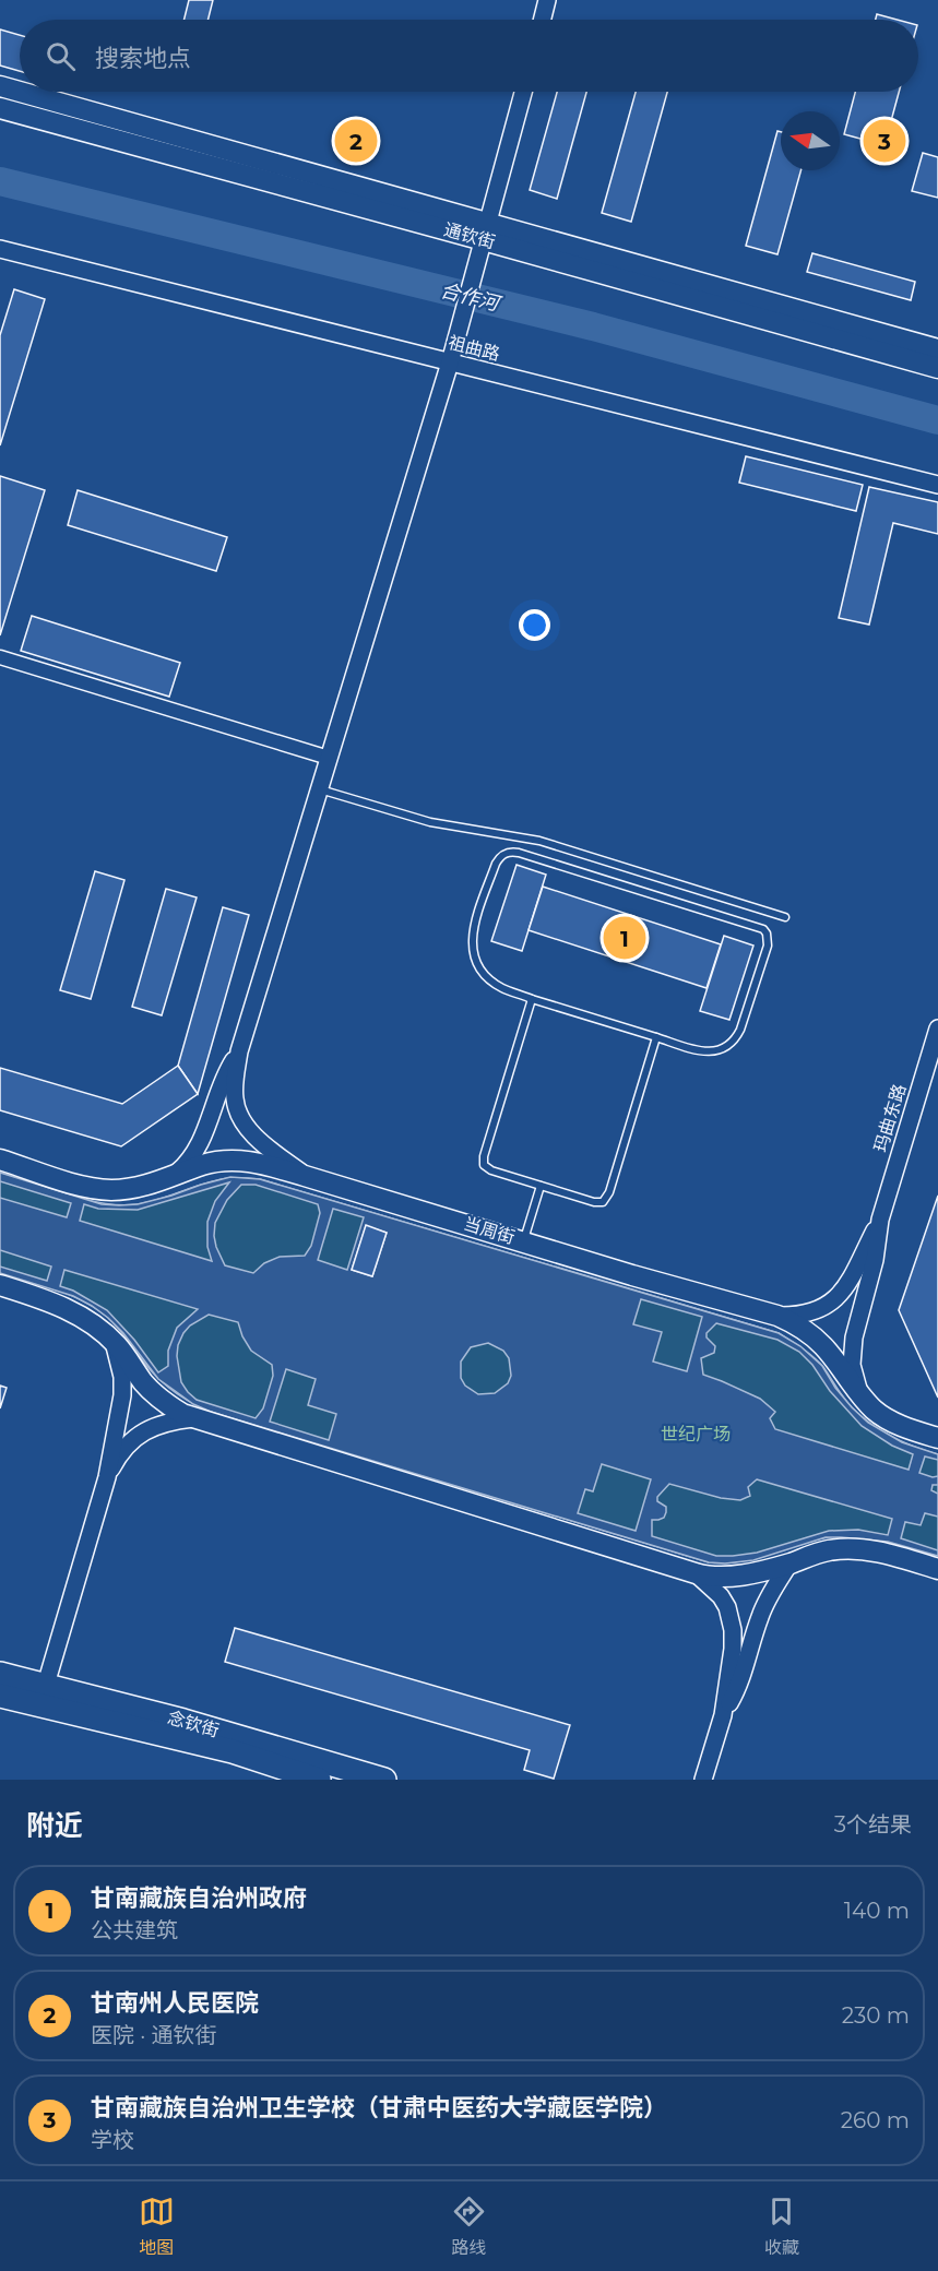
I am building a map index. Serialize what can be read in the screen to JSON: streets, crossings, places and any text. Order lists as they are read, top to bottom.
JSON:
{
  "streets": {
    "highway": ["念钦街"],
    "main road": ["通钦街", "当周街"],
    "street": ["祖曲路", "玛曲东路"]
  },
  "water": ["合作河"],
  "parks": ["世纪广场"],
  "north": "left",
  "page": {
    "search": "搜索地点",
    "pins": ["2", "3", "1"],
    "heading": ["附近", "3个结果"],
    "list": [
      {
        "mark": "1",
        "name": "甘南藏族自治州政府",
        "note": "公共建筑",
        "value": "140 m"
      },
      {
        "mark": "2",
        "name": "甘南州人民医院",
        "note": "医院 · 通钦街",
        "value": "230 m"
      },
      {
        "mark": "3",
        "name": "甘南藏族自治州卫生学校（甘肃中医药大学藏医学院）",
        "note": "学校",
        "value": "260 m"
      }
    ],
    "nav": ["地图", "路线", "收藏"]
  }
}
